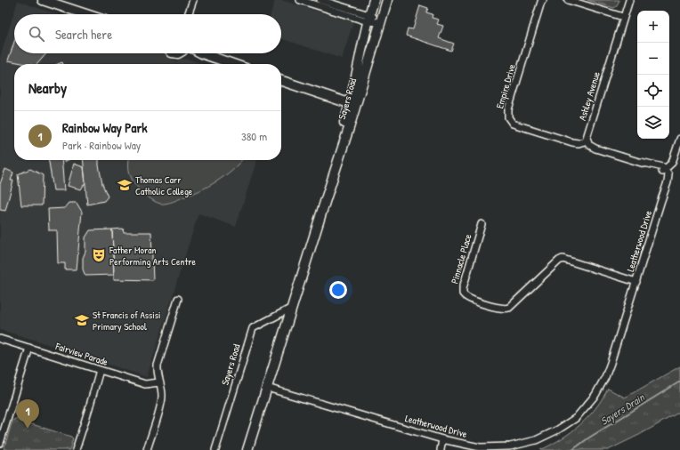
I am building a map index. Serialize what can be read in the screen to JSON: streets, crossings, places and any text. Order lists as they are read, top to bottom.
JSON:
{
  "streets": {
    "main road": ["Sayers Road"],
    "street": [
      "Empire Drive",
      "Ashley Avenue",
      "Leatherwood Drive",
      "Pinnacle Place",
      "Fairview Parade"
    ]
  },
  "crossings": [
    ["Empire Drive", "Ashley Avenue"],
    ["Sayers Road", "Leatherwood Drive"],
    ["Leatherwood Drive", "Pinnacle Place"]
  ],
  "water": ["Sayers Drain"],
  "places": {
    "school or university": ["Thomas Carr Catholic College", "St Francis of Assisi Primary School"],
    "theatre": ["Father Moran Performing Arts Centre"]
  },
  "page": {
    "map_buttons": ["+", "−"],
    "search": "Search here",
    "heading": "Nearby",
    "list": [
      {
        "mark": "1",
        "name": "Rainbow Way Park",
        "note": "Park · Rainbow Way",
        "value": "380 m"
      }
    ],
    "pins": "1"
  }
}
